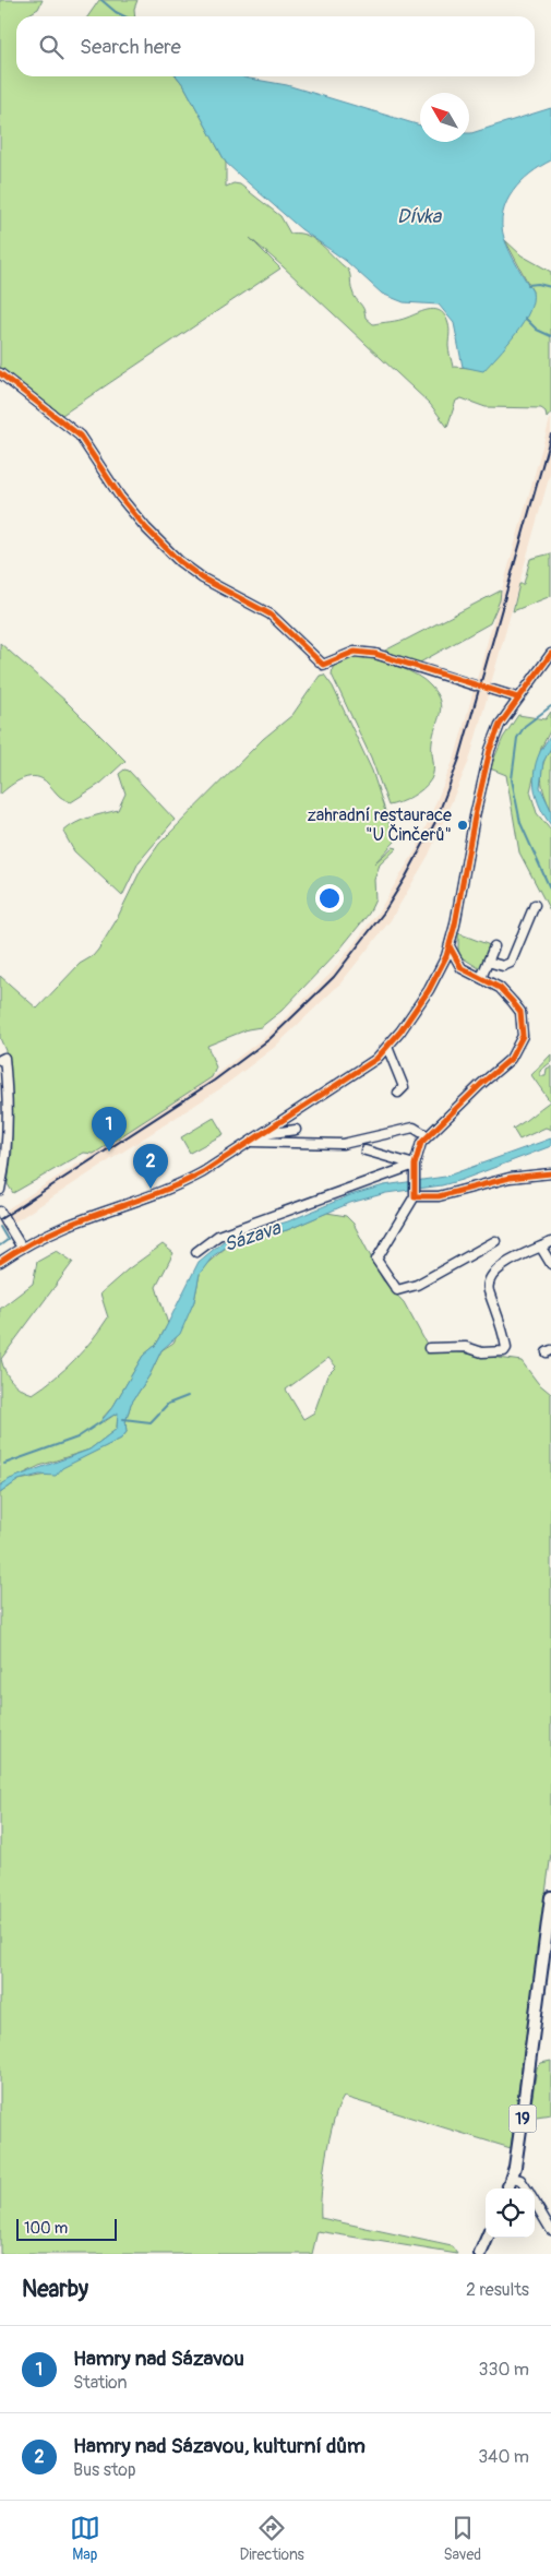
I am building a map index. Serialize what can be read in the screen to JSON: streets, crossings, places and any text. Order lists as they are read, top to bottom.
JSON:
{
  "streets": {
    "main road": ["19"]
  },
  "water": ["Dívka", "Sázava"],
  "places": ["zahradní restaurace \"U Činčerů\""],
  "scale_bar": "100 m",
  "north": "top left",
  "page": {
    "search": "Search here",
    "pins": ["1", "2"],
    "scale": "100 m",
    "heading": ["Nearby", "2 results"],
    "list": [
      {
        "mark": "1",
        "name": "Hamry nad Sázavou",
        "note": "Station",
        "value": "330 m"
      },
      {
        "mark": "2",
        "name": "Hamry nad Sázavou, kulturní dům",
        "note": "Bus stop",
        "value": "340 m"
      }
    ],
    "nav": ["Map", "Directions", "Saved"]
  }
}
